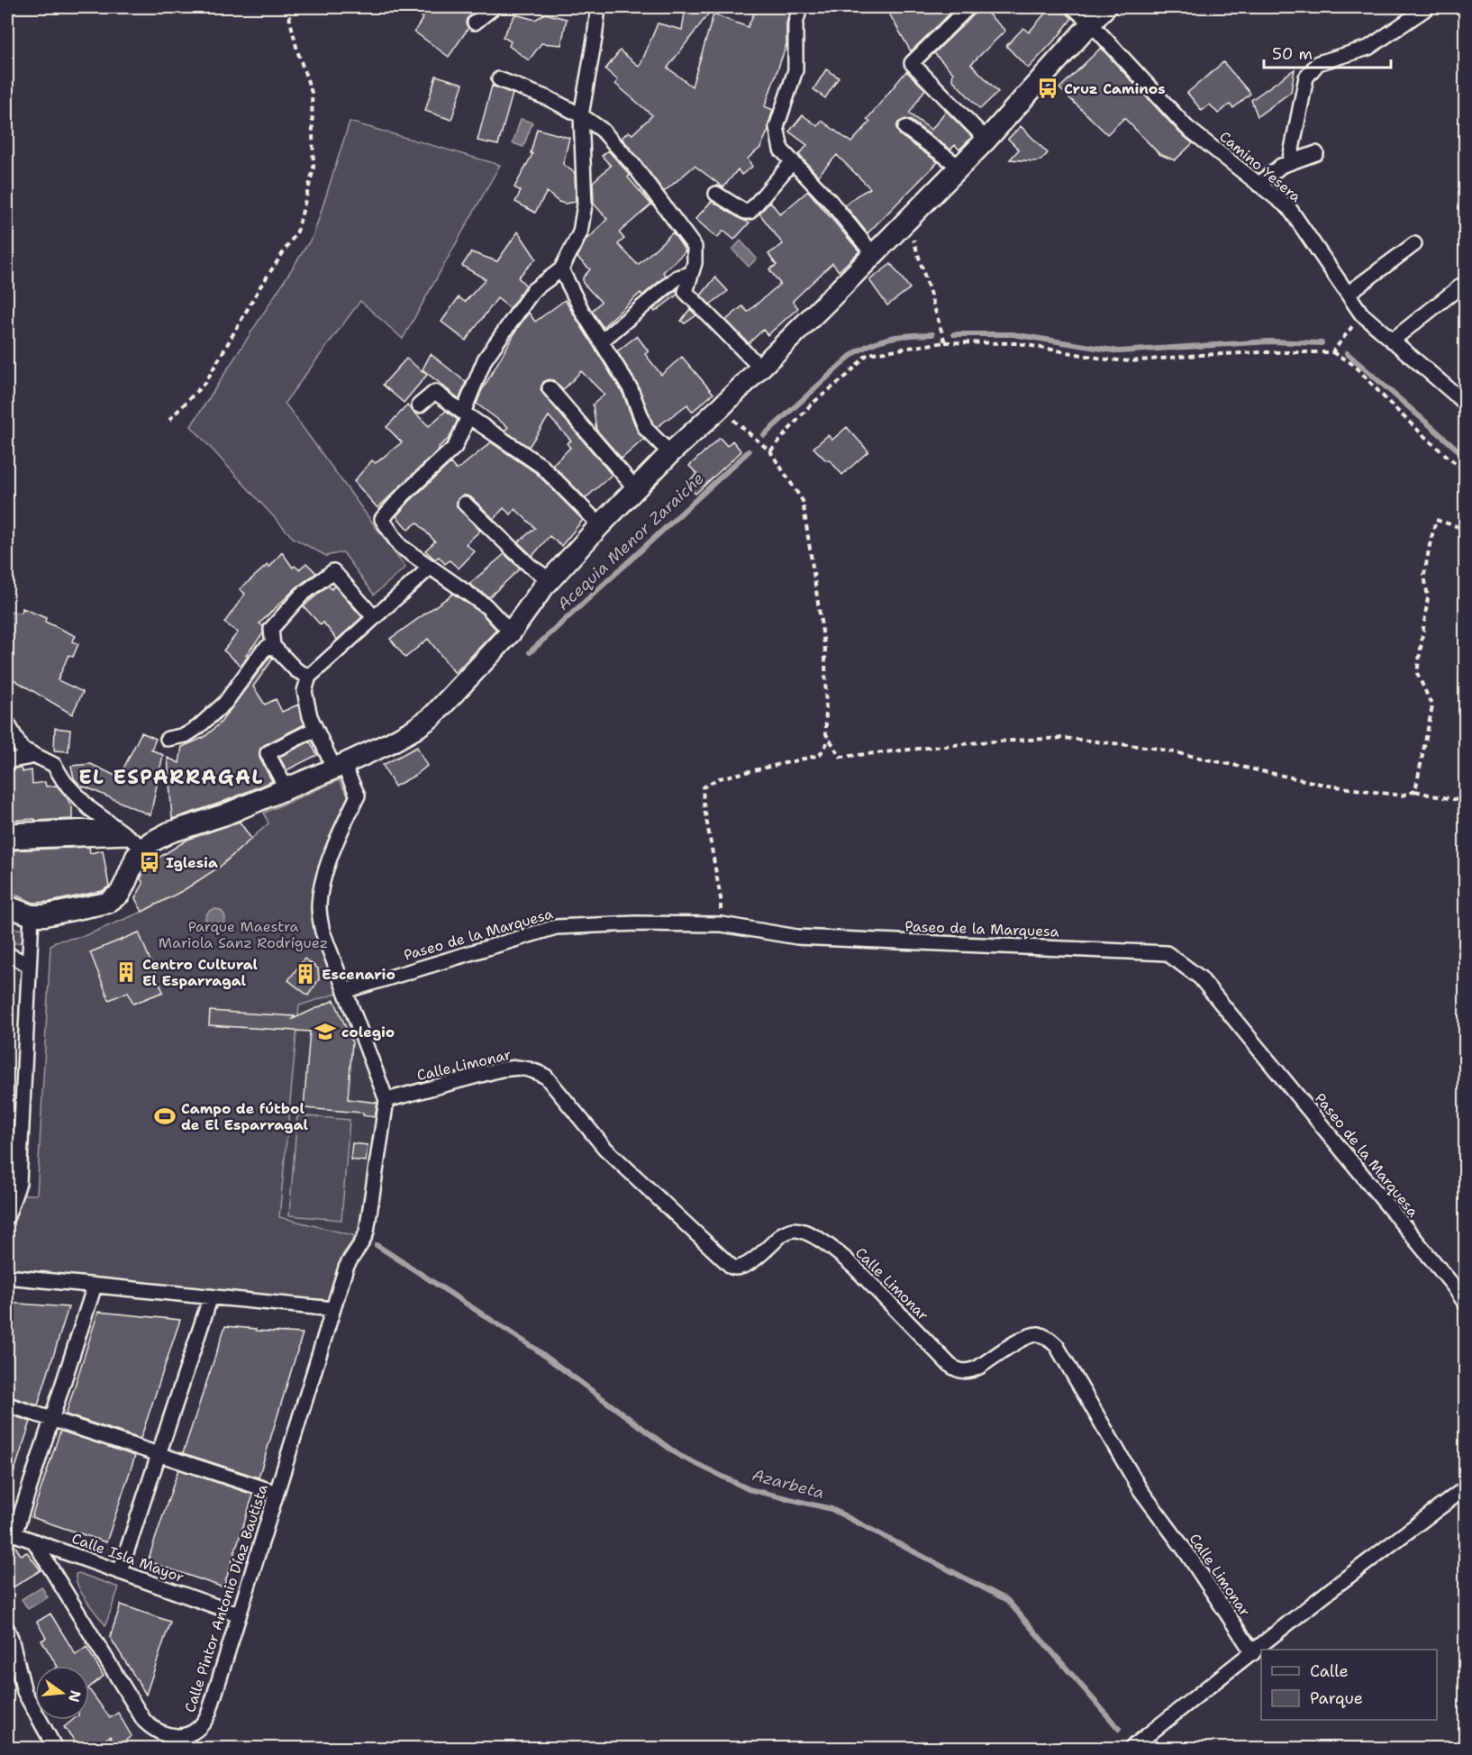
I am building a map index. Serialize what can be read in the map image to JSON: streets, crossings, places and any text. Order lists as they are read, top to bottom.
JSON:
{
  "streets": {
    "street": [
      "Camino Yesera",
      "Paseo de la Marquesa",
      "Calle Limonar",
      "Calle Isla Mayor",
      "Calle Pintor Antonio Díaz Bautista"
    ]
  },
  "crossings": [
    ["Calle Isla Mayor", "Calle Pintor Antonio Díaz Bautista"]
  ],
  "districts": ["EL ESPARRAGAL"],
  "water": ["Acequia Menor Zaraiche", "Azarbeta"],
  "parks": ["Parque Maestra Mariola Sanz Rodríguez"],
  "places": {
    "bus stop": ["Cruz Caminos", "Iglesia"],
    "building": ["Centro Cultural El Esparragal", "Escenario"],
    "school or university": ["colegio"],
    "sports": ["Campo de fútbol de El Esparragal"]
  },
  "legend": ["Calle", "Parque"],
  "scale_bar": "50 m",
  "north": "right"
}
